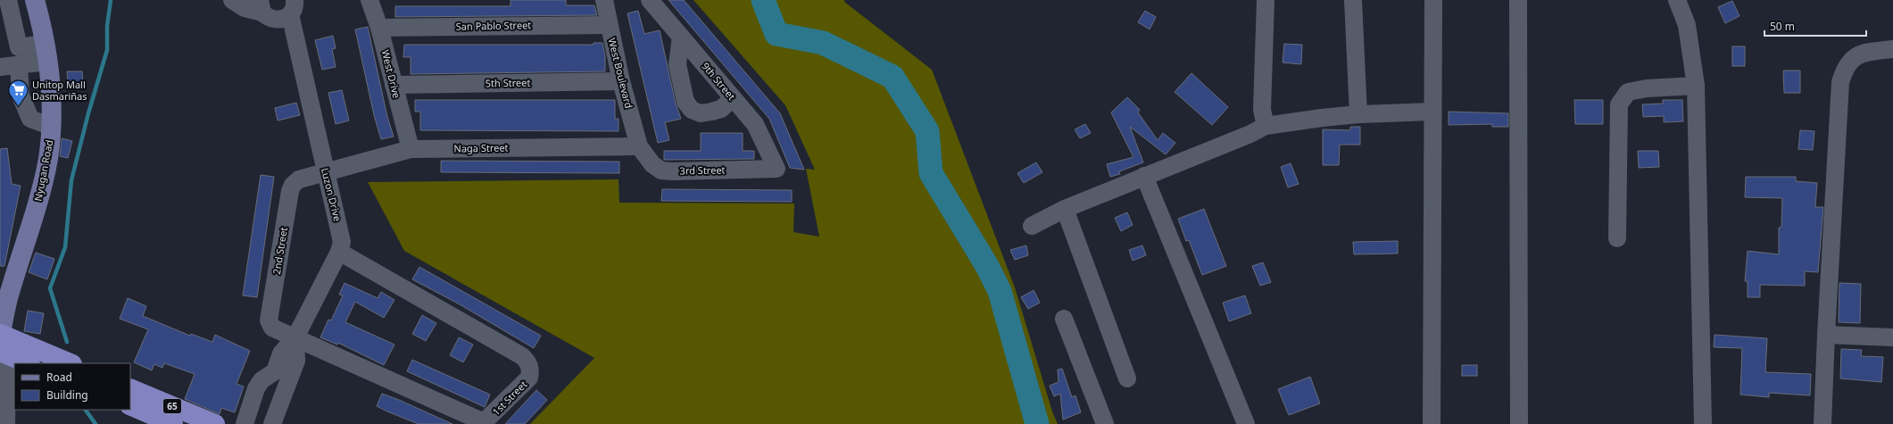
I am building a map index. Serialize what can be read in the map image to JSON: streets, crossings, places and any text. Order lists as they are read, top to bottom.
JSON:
{
  "streets": {
    "highway": ["65"],
    "main road": ["Nyugan Road"],
    "street": [
      "San Pablo Street",
      "West Boulevard",
      "West Drive",
      "9th Street",
      "5th Street",
      "Naga Street",
      "3rd Street",
      "Luzon Drive",
      "2nd Street",
      "1st Street"
    ]
  },
  "crossings": [
    ["San Pablo Street", "West Boulevard"],
    ["San Pablo Street", "West Drive"],
    ["West Boulevard", "5th Street"],
    ["West Boulevard", "Naga Street"],
    ["West Boulevard", "3rd Street"],
    ["West Drive", "5th Street"],
    ["West Drive", "Naga Street"],
    ["9th Street", "3rd Street"],
    ["Naga Street", "3rd Street"],
    ["Naga Street", "Luzon Drive"],
    ["Naga Street", "2nd Street"],
    ["Luzon Drive", "2nd Street"],
    ["Luzon Drive", "1st Street"],
    ["2nd Street", "1st Street"]
  ],
  "places": {
    "supermarket": ["Unitop Mall Dasmariñas"]
  },
  "legend": ["Road", "Building"],
  "scale_bar": "50 m"
}
